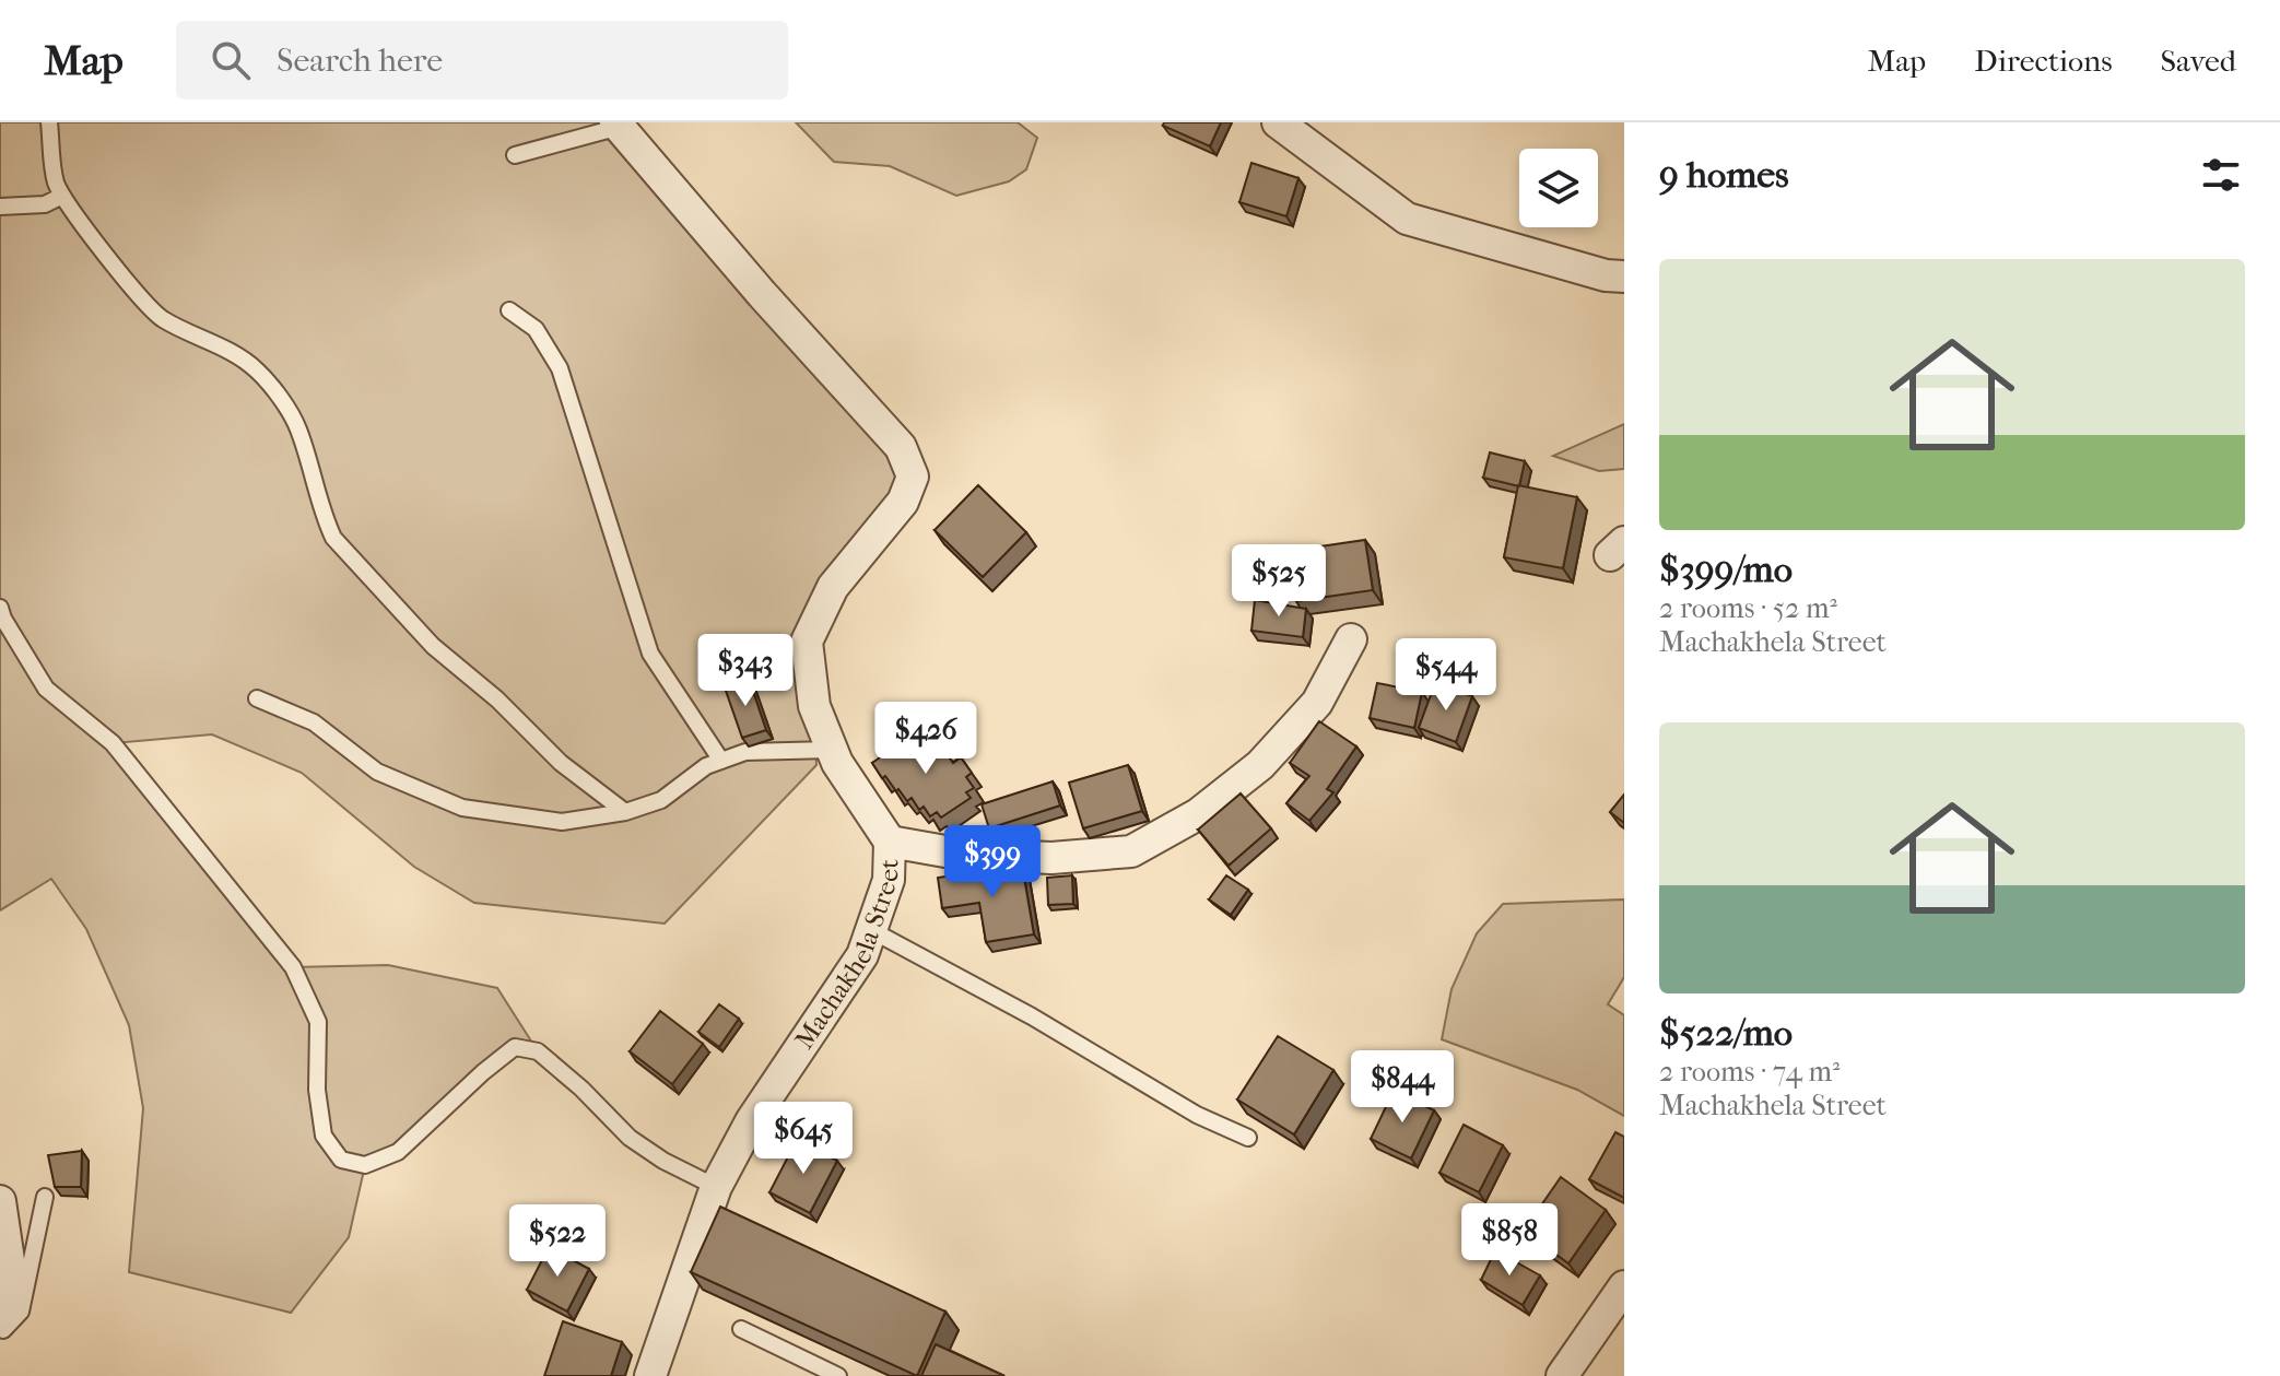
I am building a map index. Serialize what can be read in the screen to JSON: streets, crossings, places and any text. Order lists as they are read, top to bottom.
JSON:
{
  "streets": {
    "street": ["Machakhela Street"]
  },
  "page": {
    "header": "Map",
    "search": "Search here",
    "nav": ["Map", "Directions", "Saved"],
    "heading": "9 homes",
    "list": [
      {
        "name": "$399/mo",
        "note": "2 rooms · 52 m² · Machakhela Street"
      },
      {
        "name": "$522/mo",
        "note": "2 rooms · 74 m² · Machakhela Street"
      }
    ],
    "price": [
      "$525",
      "$343",
      "$544",
      "$426",
      "$399",
      "$844",
      "$645",
      "$858",
      "$522"
    ]
  }
}
